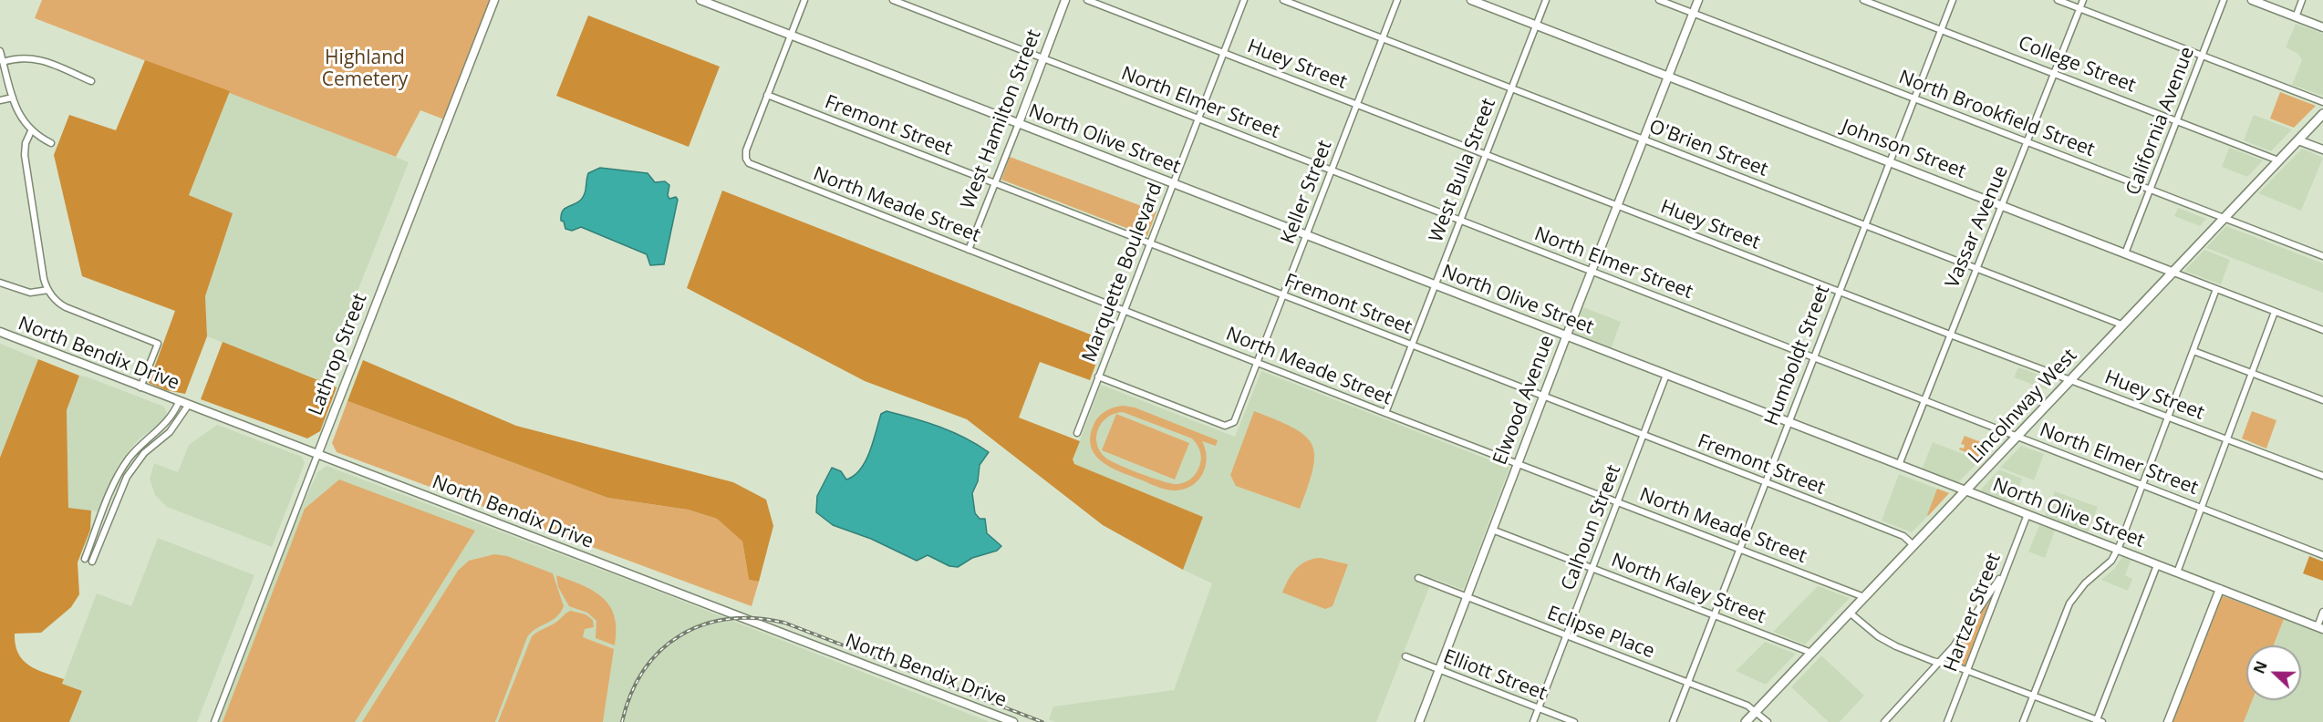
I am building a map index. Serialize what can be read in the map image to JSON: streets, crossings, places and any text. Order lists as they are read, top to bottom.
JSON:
{
  "streets": {
    "main road": ["Lincolnway West"],
    "street": [
      "Huey Street",
      "College Street",
      "North Elmer Street",
      "North Brookfield Street",
      "West Hamilton Street",
      "California Avenue",
      "Fremont Street",
      "North Olive Street",
      "O'Brien Street",
      "Johnson Street",
      "West Bulla Street",
      "Keller Street",
      "North Meade Street",
      "Vassar Avenue",
      "Marquette Boulevard",
      "North Bendix Drive",
      "Lathrop Street",
      "Humboldt Street",
      "Elwood Avenue",
      "Calhoun Street",
      "North Kaley Street",
      "Hartzer Street",
      "Eclipse Place",
      "Elliott Street"
    ]
  },
  "crossings": [
    ["Huey Street", "West Bulla Street"],
    ["Huey Street", "Keller Street"],
    ["Huey Street", "Vassar Avenue"],
    ["Huey Street", "Marquette Boulevard"],
    ["Huey Street", "Humboldt Street"],
    ["Huey Street", "Elwood Avenue"],
    ["Huey Street", "Lincolnway West"],
    ["College Street", "California Avenue"],
    ["College Street", "Vassar Avenue"],
    ["College Street", "Humboldt Street"],
    ["College Street", "Lincolnway West"],
    ["North Elmer Street", "West Hamilton Street"],
    ["North Elmer Street", "West Bulla Street"],
    ["North Elmer Street", "Keller Street"],
    ["North Elmer Street", "Vassar Avenue"],
    ["North Elmer Street", "Marquette Boulevard"],
    ["North Elmer Street", "Humboldt Street"],
    ["North Elmer Street", "Elwood Avenue"],
    ["North Elmer Street", "Lincolnway West"],
    ["North Brookfield Street", "California Avenue"],
    ["North Brookfield Street", "Vassar Avenue"],
    ["North Brookfield Street", "Humboldt Street"],
    ["North Brookfield Street", "Elwood Avenue"],
    ["North Brookfield Street", "Lincolnway West"],
    ["West Hamilton Street", "Fremont Street"],
    ["West Hamilton Street", "North Olive Street"],
    ["West Hamilton Street", "North Meade Street"],
    ["California Avenue", "Johnson Street"],
    ["Fremont Street", "West Bulla Street"],
    ["Fremont Street", "Keller Street"],
    ["Fremont Street", "North Meade Street"],
    ["Fremont Street", "Marquette Boulevard"],
    ["Fremont Street", "Humboldt Street"],
    ["Fremont Street", "Elwood Avenue"],
    ["Fremont Street", "Lincolnway West"],
    ["Fremont Street", "Calhoun Street"],
    ["North Olive Street", "West Bulla Street"],
    ["North Olive Street", "Keller Street"],
    ["North Olive Street", "Vassar Avenue"],
    ["North Olive Street", "Marquette Boulevard"],
    ["North Olive Street", "Humboldt Street"],
    ["North Olive Street", "Elwood Avenue"],
    ["North Olive Street", "Lincolnway West"],
    ["North Olive Street", "Calhoun Street"],
    ["North Olive Street", "Hartzer Street"],
    ["O'Brien Street", "West Bulla Street"],
    ["O'Brien Street", "Keller Street"],
    ["O'Brien Street", "Vassar Avenue"],
    ["O'Brien Street", "Humboldt Street"],
    ["O'Brien Street", "Elwood Avenue"],
    ["O'Brien Street", "Lincolnway West"],
    ["Johnson Street", "West Bulla Street"],
    ["Johnson Street", "Vassar Avenue"],
    ["Johnson Street", "Humboldt Street"],
    ["Johnson Street", "Elwood Avenue"],
    ["Johnson Street", "Lincolnway West"],
    ["West Bulla Street", "North Meade Street"],
    ["Keller Street", "North Meade Street"],
    ["Keller Street", "Marquette Boulevard"],
    ["North Meade Street", "Marquette Boulevard"],
    ["North Meade Street", "Humboldt Street"],
    ["North Meade Street", "Elwood Avenue"],
    ["North Meade Street", "Lincolnway West"],
    ["North Meade Street", "Calhoun Street"],
    ["North Bendix Drive", "Lathrop Street"],
    ["Humboldt Street", "North Kaley Street"],
    ["Humboldt Street", "Eclipse Place"],
    ["Elwood Avenue", "North Kaley Street"],
    ["Elwood Avenue", "Eclipse Place"],
    ["Elwood Avenue", "Elliott Street"],
    ["Lincolnway West", "North Kaley Street"],
    ["Lincolnway West", "Eclipse Place"],
    ["Calhoun Street", "North Kaley Street"],
    ["Calhoun Street", "Eclipse Place"],
    ["Calhoun Street", "Elliott Street"]
  ],
  "parks": ["Highland Cemetery"],
  "north": "left"
}
